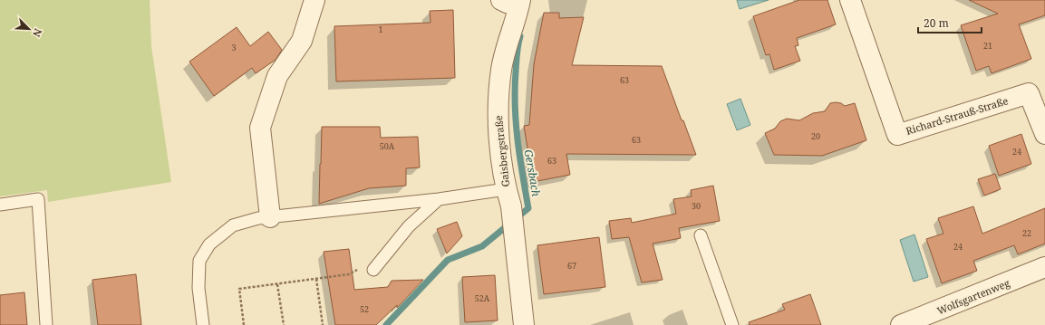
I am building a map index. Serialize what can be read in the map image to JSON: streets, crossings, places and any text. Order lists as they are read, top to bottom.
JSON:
{
  "streets": {
    "street": ["Richard-Strauß-Straße", "Gaisbergstraße", "Wolfsgartenweg"]
  },
  "water": ["Gersbach"],
  "house_numbers": [
    "1",
    "21",
    "3",
    "63",
    "20",
    "63",
    "50A",
    "24",
    "63",
    "30",
    "22",
    "24",
    "67",
    "52A",
    "52"
  ],
  "scale_bar": "20 m",
  "north": "bottom right"
}
